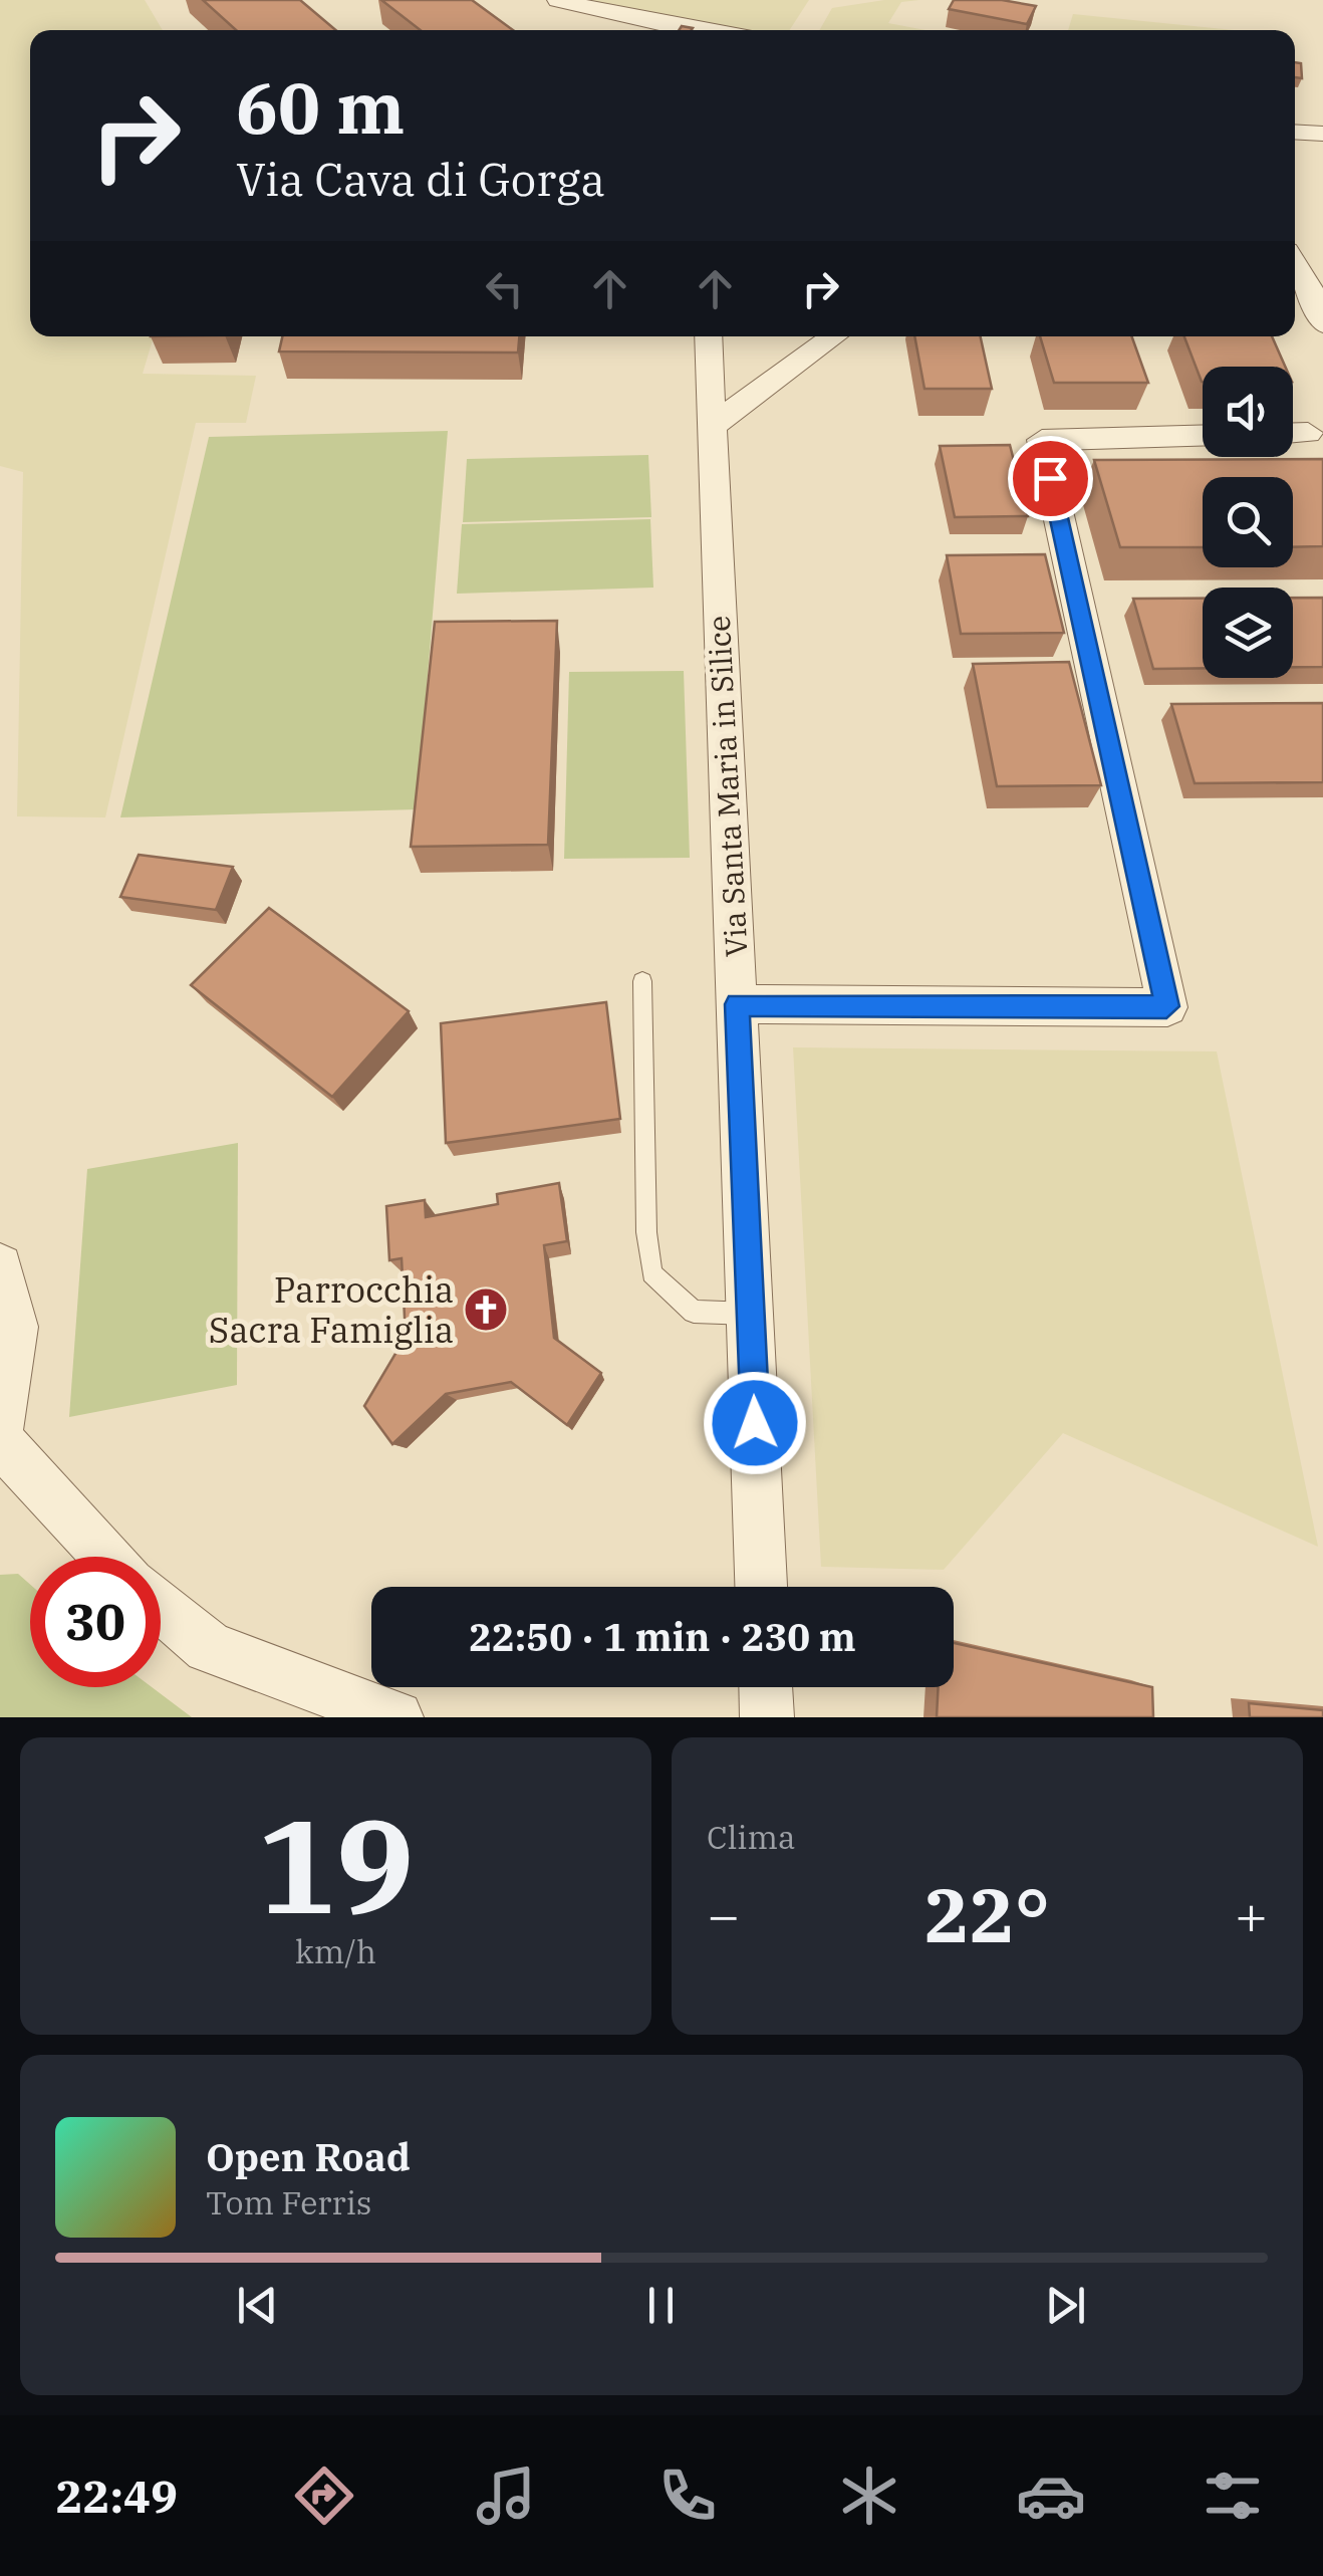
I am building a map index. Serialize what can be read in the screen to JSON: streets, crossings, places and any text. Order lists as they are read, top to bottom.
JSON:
{
  "streets": {
    "street": ["Via Santa Maria in Silice"]
  },
  "places": {
    "church": ["Parrocchia Sacra Famiglia"]
  },
  "page": {
    "turn": ["60 m", "Via Cava di Gorga"],
    "limit": "30",
    "trip": "22:50 · 1 min · 230 m",
    "tile": [
      ["19", "km/h"],
      "Clima"
    ],
    "heat": ["−", "22°", "+"],
    "song": ["Open Road", "Tom Ferris"],
    "tabs": "22:49"
  }
}
